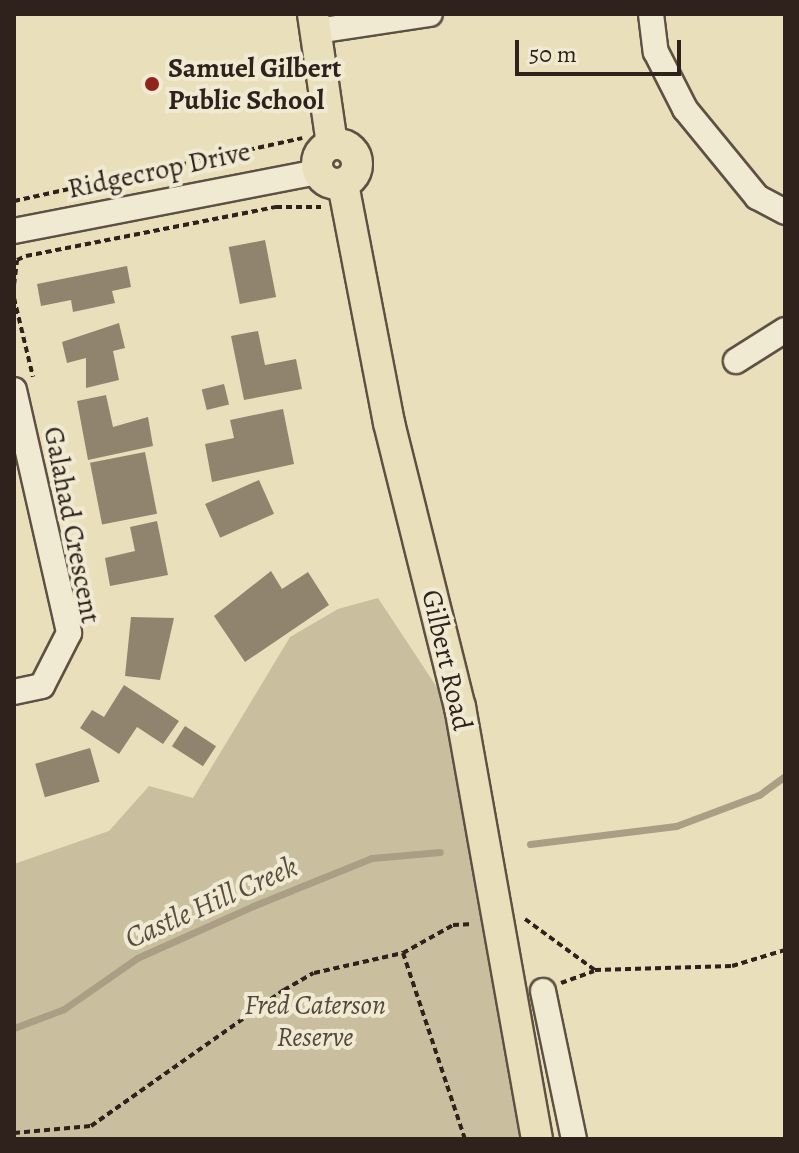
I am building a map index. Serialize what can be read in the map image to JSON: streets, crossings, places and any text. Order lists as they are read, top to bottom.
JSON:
{
  "streets": {
    "main road": ["Gilbert Road"],
    "street": ["Ridgecrop Drive", "Galahad Crescent"]
  },
  "crossings": [
    ["Ridgecrop Drive", "Gilbert Road"]
  ],
  "water": ["Castle Hill Creek"],
  "parks": ["Fred Caterson Reserve"],
  "places": ["Samuel Gilbert Public School"],
  "scale_bar": "50 m"
}
